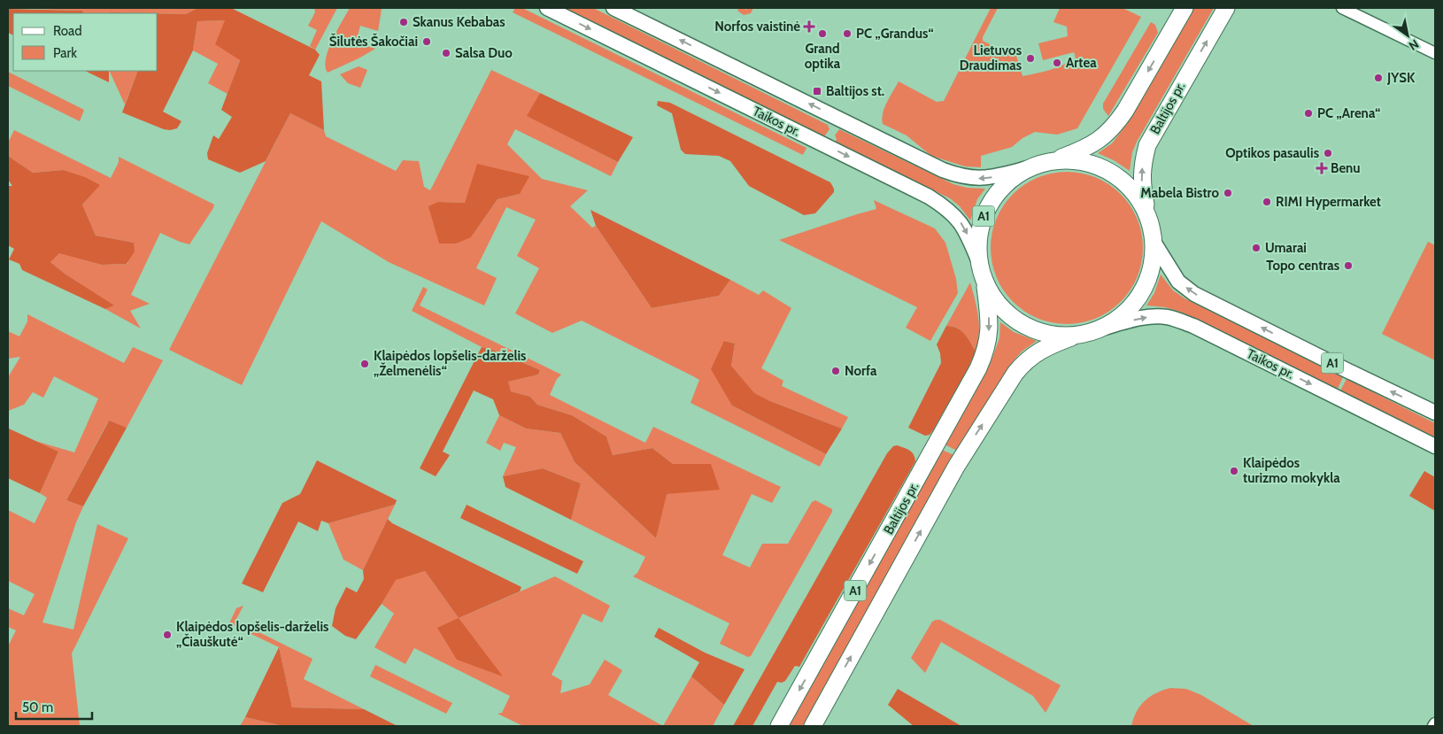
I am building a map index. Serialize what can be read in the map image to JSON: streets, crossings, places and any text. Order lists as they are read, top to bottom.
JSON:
{
  "streets": {
    "highway": ["Baltijos pr.", "A1"],
    "main road": ["Taikos pr."]
  },
  "crossings": [
    ["Baltijos pr.", "A1"],
    ["Taikos pr.", "A1"]
  ],
  "places": {
    "other": [
      "Skanus Kebabas",
      "Grand optika",
      "PC „Grandus“",
      "Šilutės Šakočiai",
      "Salsa Duo",
      "Lietuvos Draudimas",
      "Artea",
      "JYSK",
      "PC „Arena“",
      "Optikos pasaulis",
      "Mabela Bistro",
      "RIMI Hypermarket",
      "Umarai",
      "Topo centras",
      "Klaipėdos lopšelis-darželis „Želmenėlis“",
      "Norfa",
      "Klaipėdos turizmo mokykla",
      "Klaipėdos lopšelis-darželis „Čiauškutė“"
    ],
    "health": ["Norfos vaistinė", "Benu"],
    "transit": ["Baltijos st."]
  },
  "legend": ["Road", "Park"],
  "scale_bar": "50 m",
  "north": "bottom right"
}
